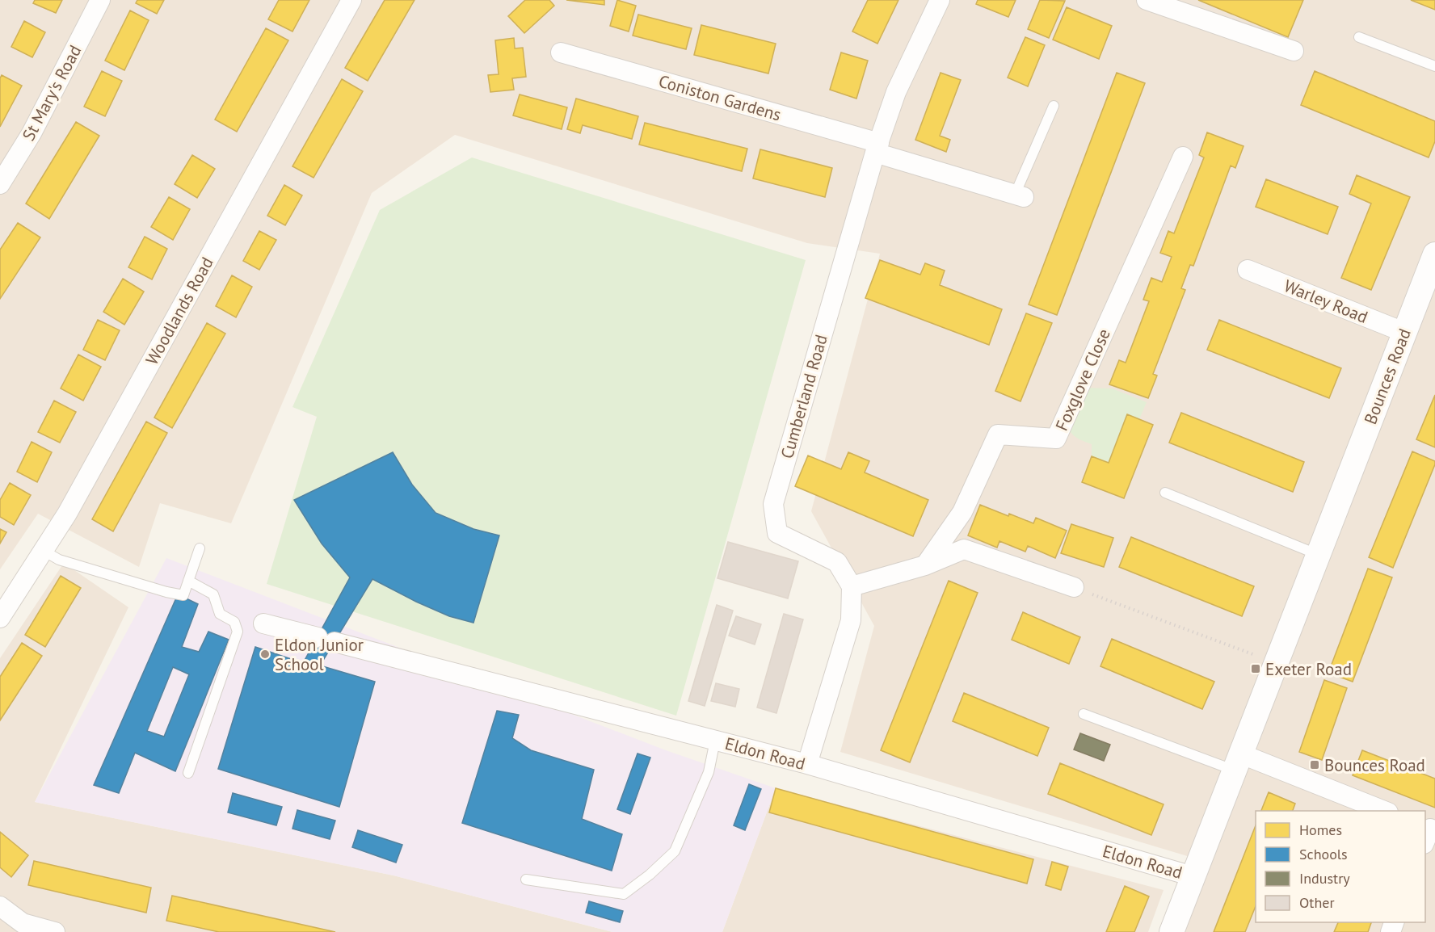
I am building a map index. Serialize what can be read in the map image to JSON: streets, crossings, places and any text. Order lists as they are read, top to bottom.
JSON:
{
  "streets": {
    "street": [
      "St Mary's Road",
      "Coniston Gardens",
      "Warley Road",
      "Woodlands Road",
      "Bounces Road",
      "Foxglove Close",
      "Cumberland Road",
      "Eldon Road"
    ]
  },
  "crossings": [
    ["Coniston Gardens", "Cumberland Road"],
    ["Warley Road", "Bounces Road"],
    ["Bounces Road", "Eldon Road"]
  ],
  "places": {
    "other": ["Eldon Junior School"],
    "transit": ["Exeter Road", "Bounces Road"]
  },
  "legend": [
    "Homes",
    "Schools",
    "Industry",
    "Other"
  ]
}
